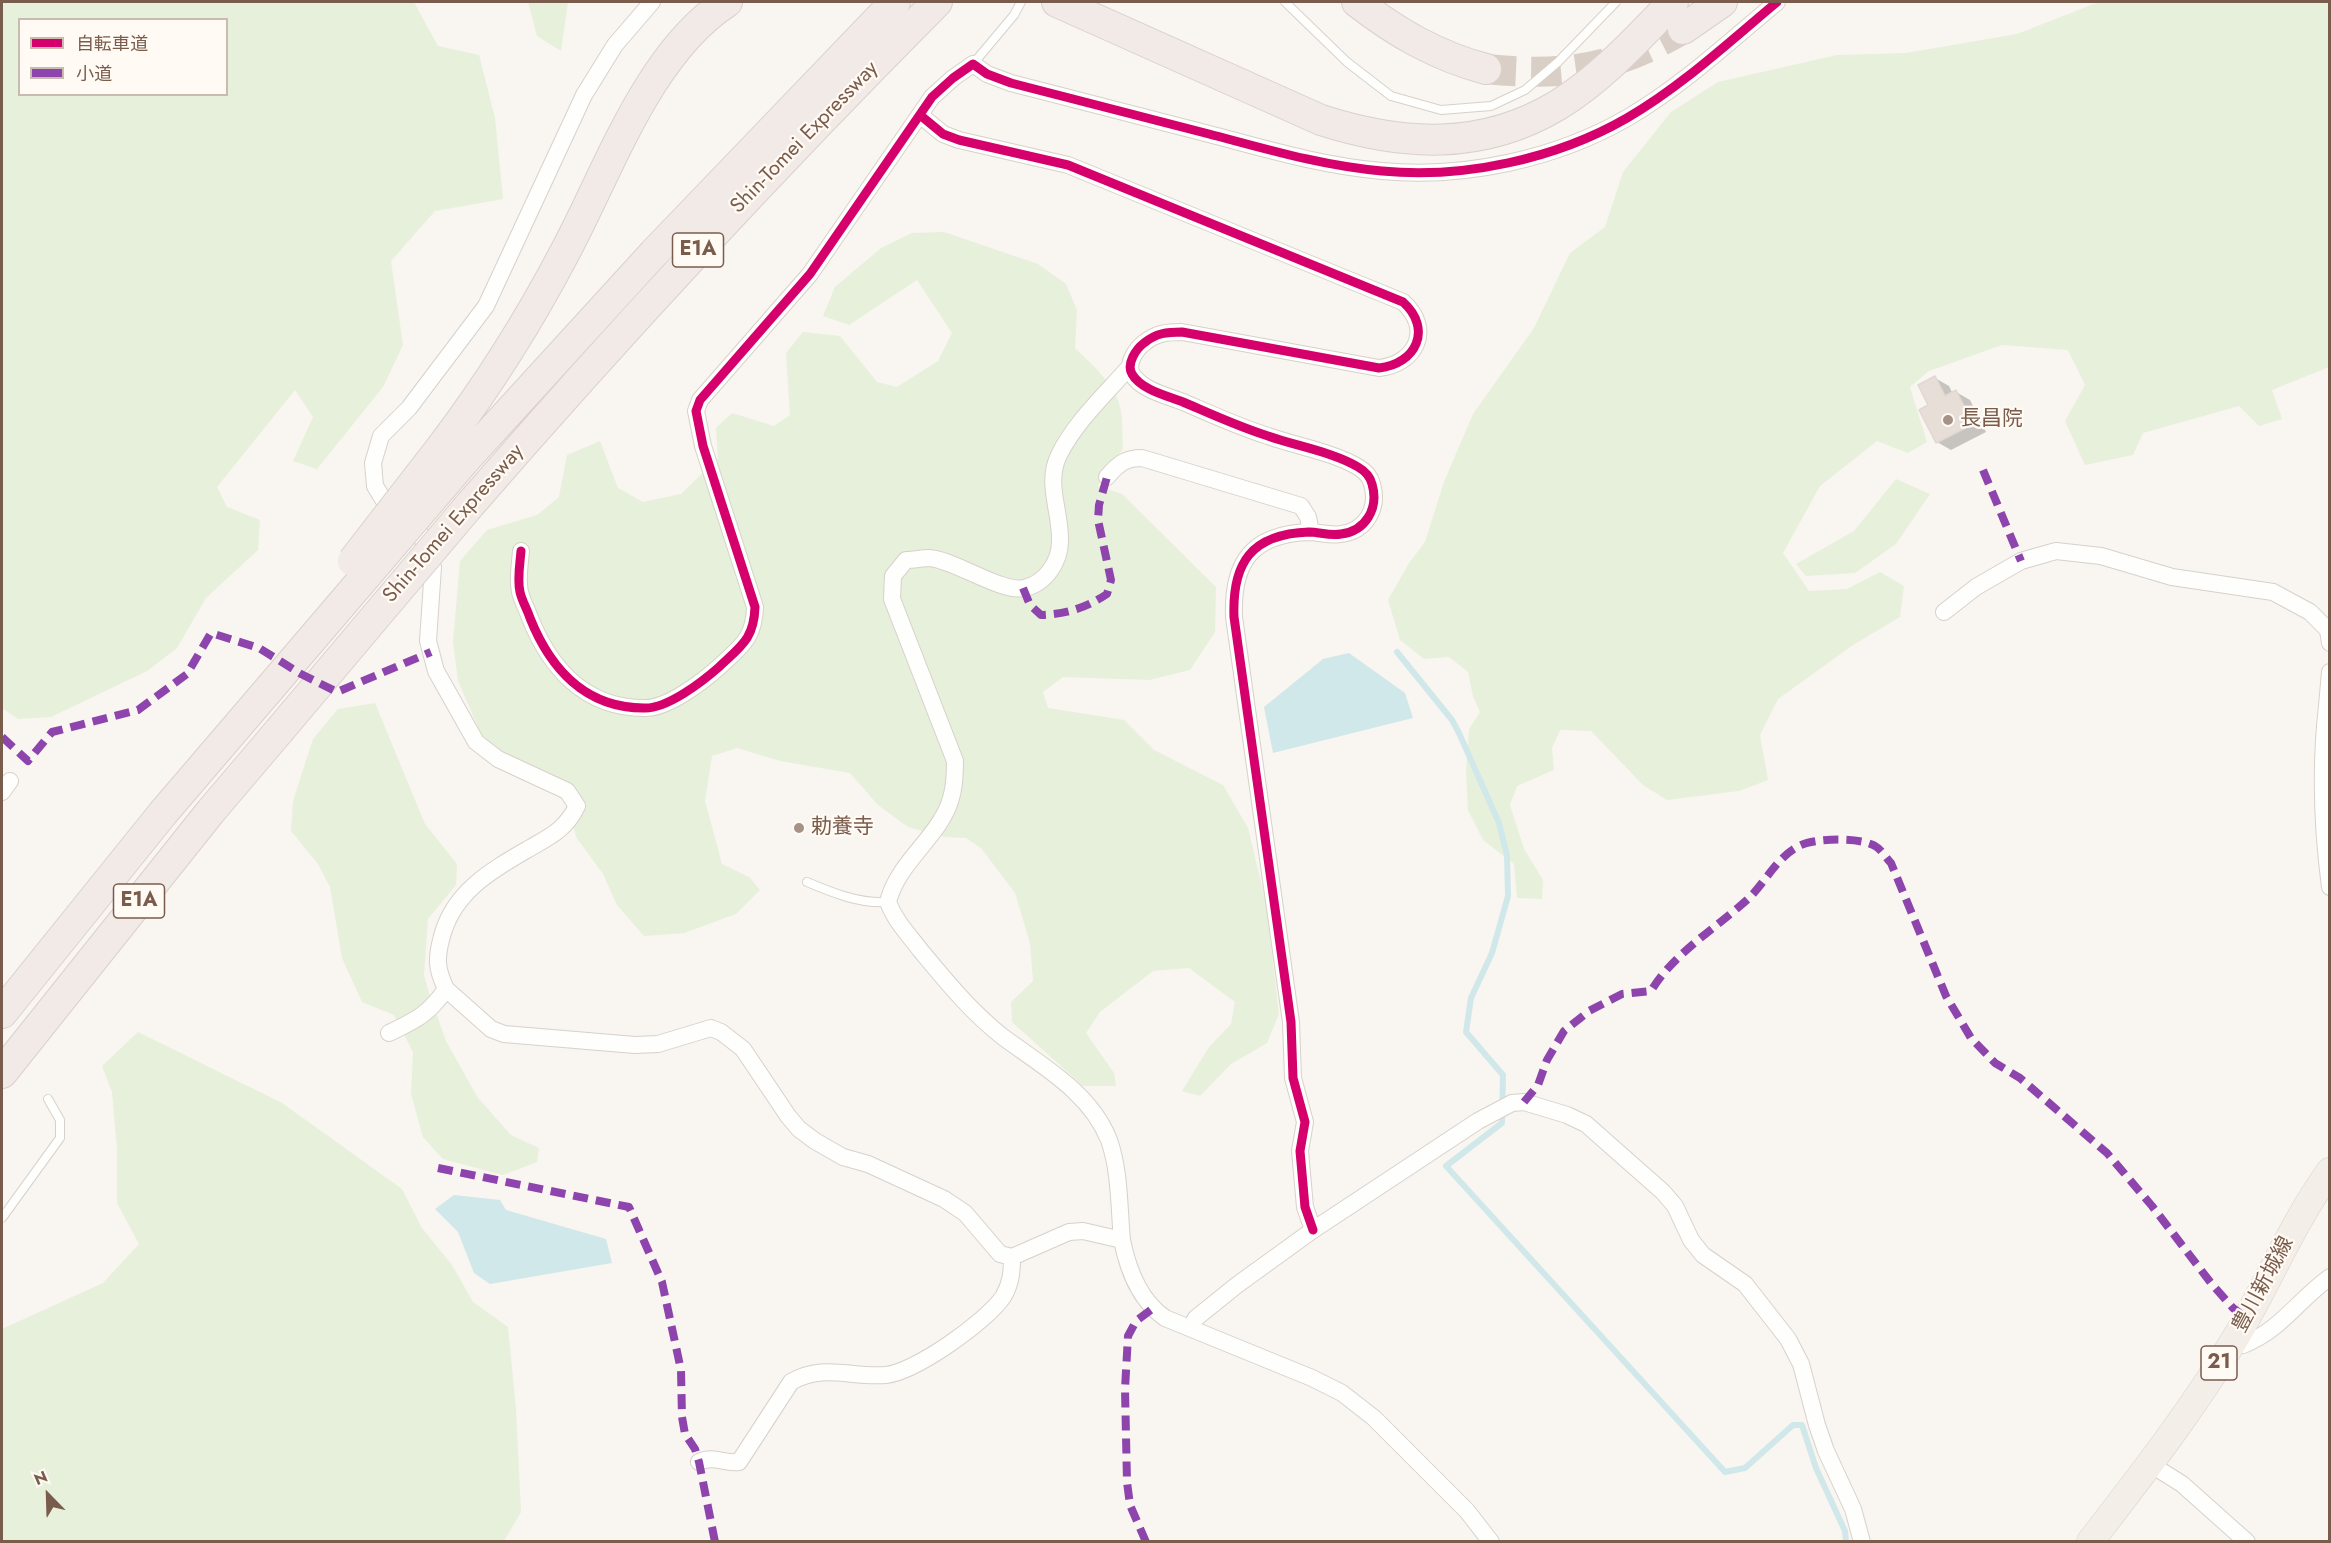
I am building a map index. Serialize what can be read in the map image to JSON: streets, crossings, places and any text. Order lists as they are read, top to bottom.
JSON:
{
  "streets": {
    "highway": ["Shin-Tomei Expressway", "E1A"],
    "main road": ["豊川新城線", "21"]
  },
  "crossings": [
    ["Shin-Tomei Expressway", "E1A"]
  ],
  "places": ["長昌院", "勅養寺"],
  "legend": ["自転車道", "小道"],
  "north": "top left"
}
